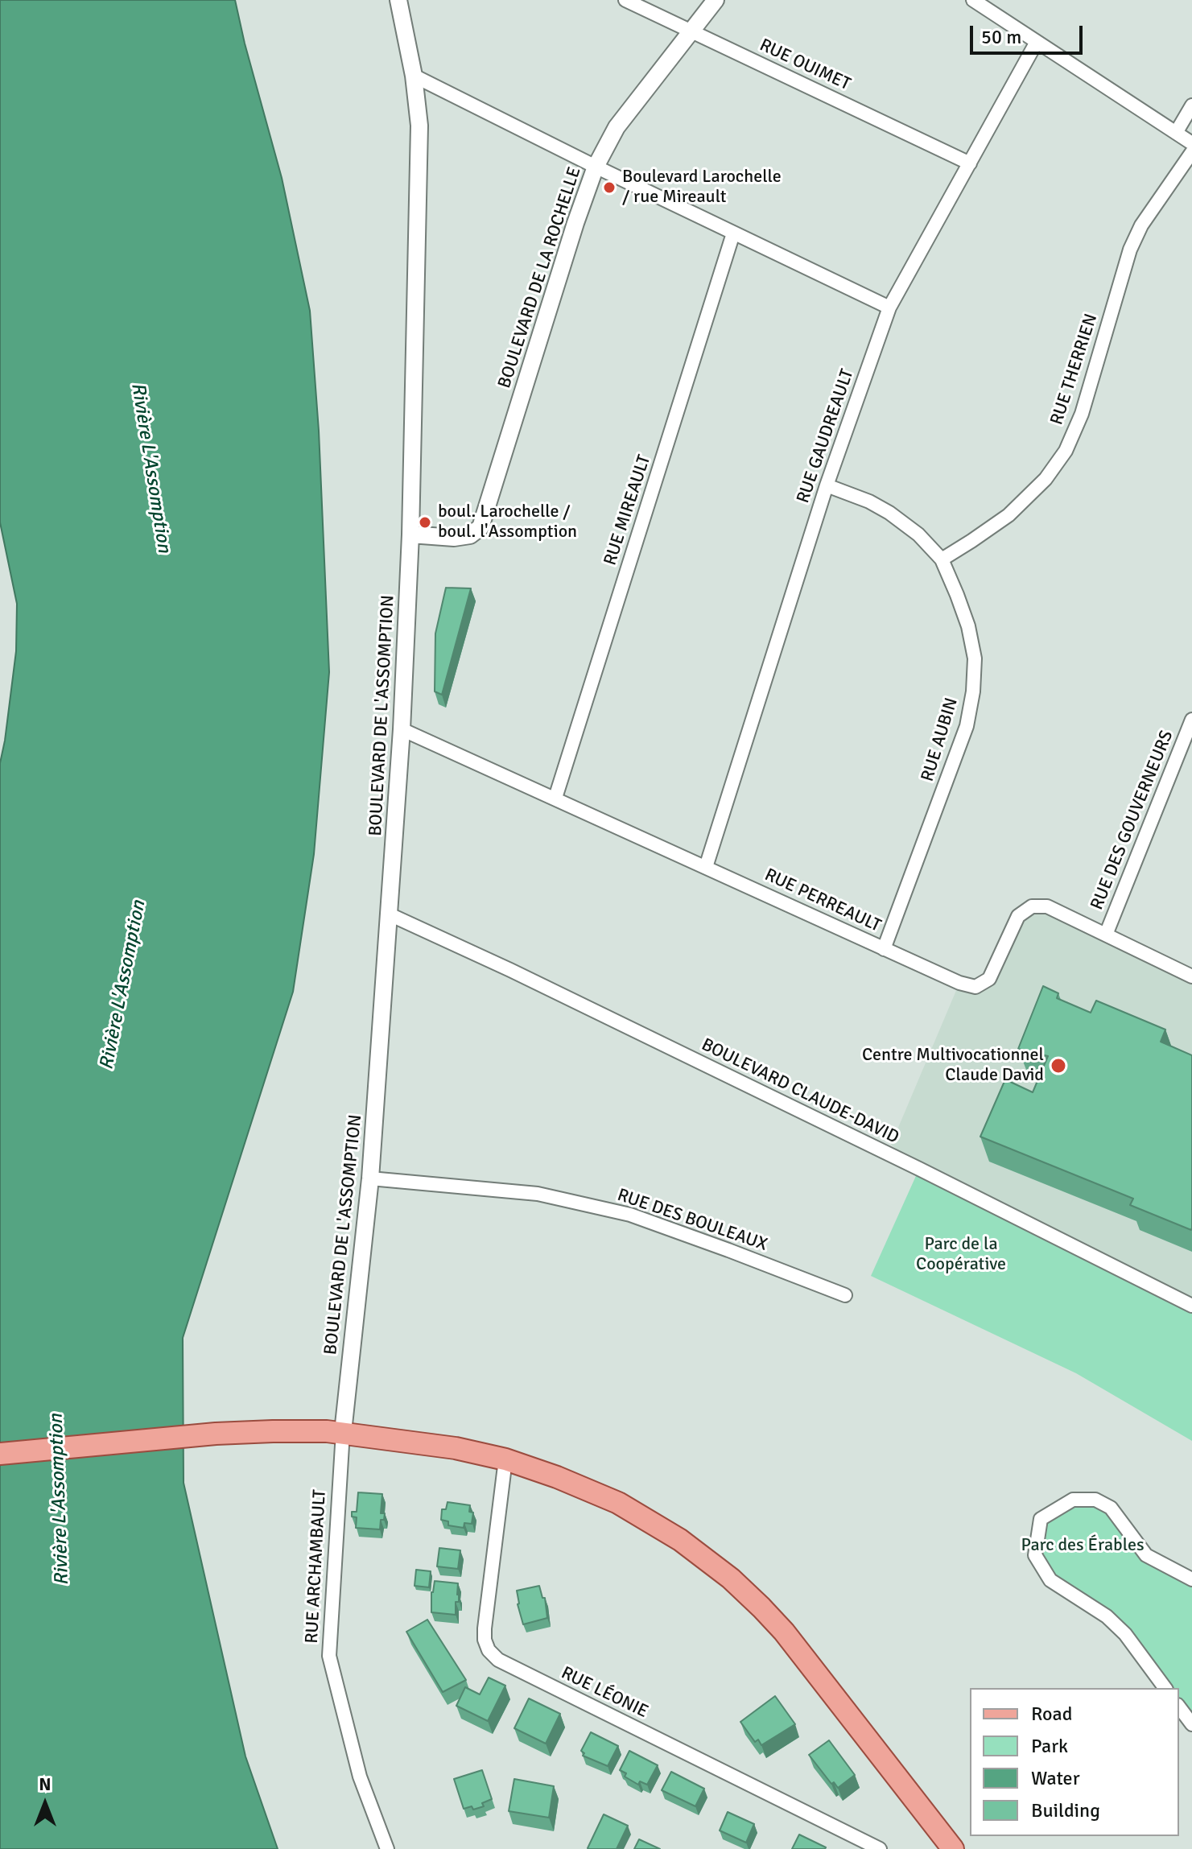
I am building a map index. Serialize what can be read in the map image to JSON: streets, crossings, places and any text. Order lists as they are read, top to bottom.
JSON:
{
  "streets": {
    "street": [
      "RUE OUIMET",
      "BOULEVARD DE LA ROCHELLE",
      "RUE THERRIEN",
      "RUE GAUDREAULT",
      "RUE MIREAULT",
      "BOULEVARD DE L'ASSOMPTION",
      "RUE AUBIN",
      "RUE DES GOUVERNEURS",
      "RUE PERREAULT",
      "BOULEVARD CLAUDE-DAVID",
      "RUE DES BOULEAUX",
      "RUE ARCHAMBAULT",
      "RUE LÉONIE"
    ]
  },
  "crossings": [
    ["RUE OUIMET", "BOULEVARD DE LA ROCHELLE"],
    ["RUE OUIMET", "RUE GAUDREAULT"],
    ["BOULEVARD DE LA ROCHELLE", "BOULEVARD DE L'ASSOMPTION"],
    ["RUE THERRIEN", "RUE AUBIN"],
    ["RUE GAUDREAULT", "RUE AUBIN"],
    ["RUE GAUDREAULT", "RUE PERREAULT"],
    ["RUE MIREAULT", "RUE PERREAULT"],
    ["BOULEVARD DE L'ASSOMPTION", "RUE PERREAULT"],
    ["BOULEVARD DE L'ASSOMPTION", "BOULEVARD CLAUDE-DAVID"],
    ["BOULEVARD DE L'ASSOMPTION", "RUE DES BOULEAUX"],
    ["BOULEVARD DE L'ASSOMPTION", "RUE ARCHAMBAULT"],
    ["RUE AUBIN", "RUE PERREAULT"],
    ["RUE DES GOUVERNEURS", "RUE PERREAULT"]
  ],
  "water": ["Rivière L'Assomption"],
  "parks": ["Parc de la Coopérative", "Parc des Érables"],
  "places": ["Boulevard Larochelle / rue Mireault", "boul. Larochelle / boul. l'Assomption", "Centre Multivocationnel Claude David"],
  "legend": [
    "Road",
    "Park",
    "Water",
    "Building"
  ],
  "scale_bar": "50 m",
  "north": "top"
}
